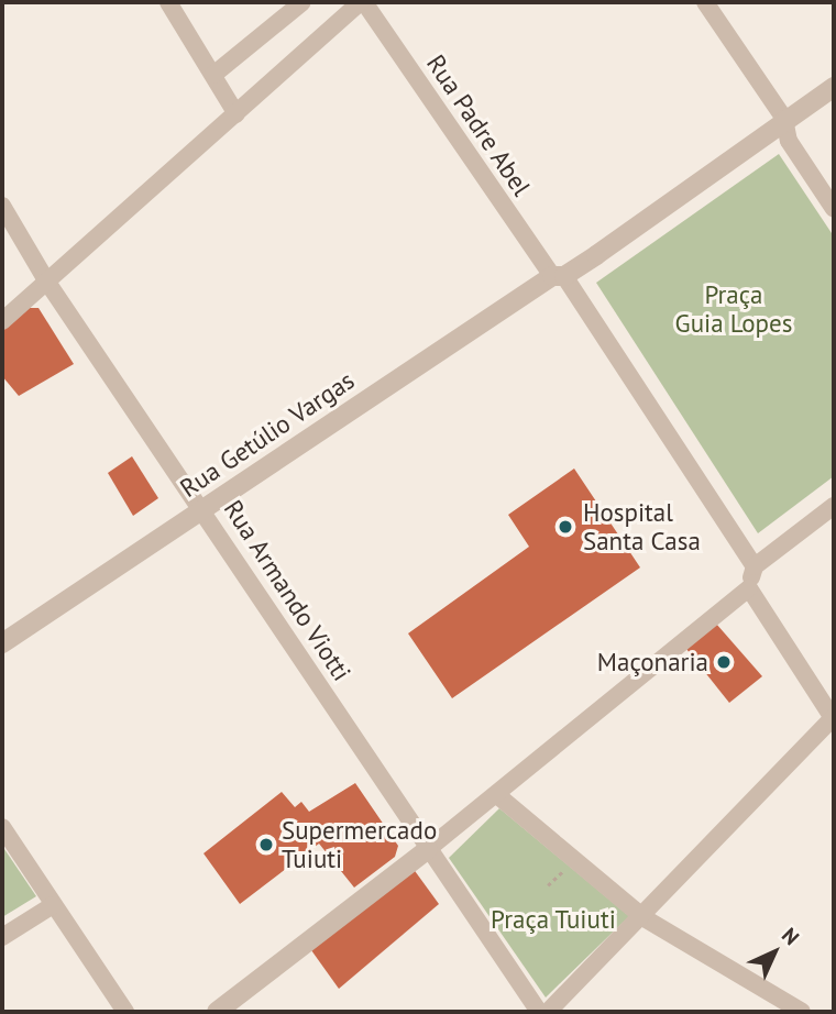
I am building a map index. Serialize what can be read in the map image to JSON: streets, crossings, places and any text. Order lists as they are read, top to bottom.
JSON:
{
  "streets": {
    "street": ["Rua Padre Abel", "Rua Getúlio Vargas", "Rua Armando Viotti"]
  },
  "crossings": [
    ["Rua Padre Abel", "Rua Getúlio Vargas"],
    ["Rua Getúlio Vargas", "Rua Armando Viotti"]
  ],
  "parks": ["Praça Guia Lopes", "Praça Tuiuti"],
  "places": ["Hospital Santa Casa", "Maçonaria", "Supermercado Tuiuti"],
  "north": "top right"
}
